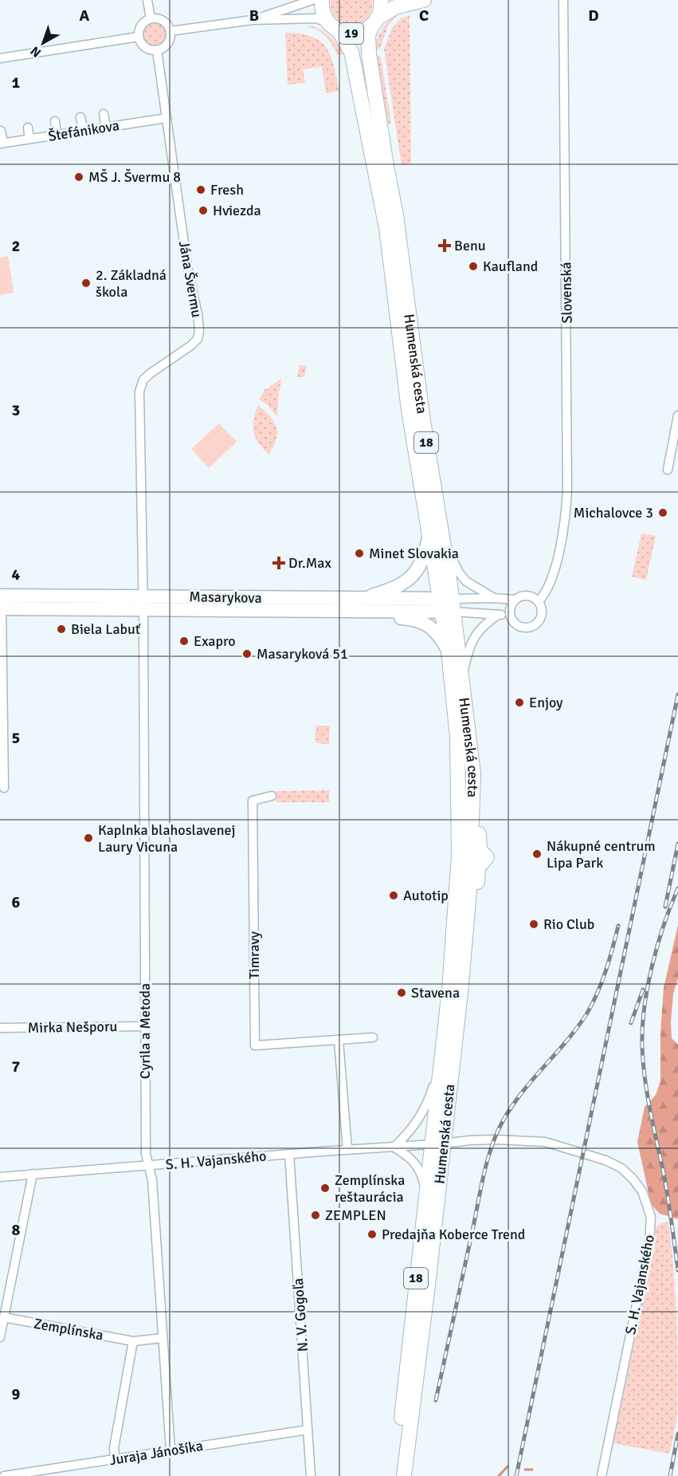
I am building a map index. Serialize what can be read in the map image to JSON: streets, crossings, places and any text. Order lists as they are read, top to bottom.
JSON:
{
  "streets": {
    "main road": [
      "19",
      "Humenská cesta",
      "18",
      "Masarykova"
    ],
    "street": [
      "Štefánikova",
      "Jána Švermu",
      "Slovenská",
      "Timravy",
      "Mirka Nešporu",
      "Cyrila a Metoda",
      "S. H. Vajanského",
      "N. V. Gogoľa",
      "Zemplínska",
      "Juraja Jánošíka"
    ]
  },
  "crossings": [
    ["19", "Humenská cesta"],
    ["Štefánikova", "Jána Švermu"],
    ["Jána Švermu", "Masarykova"],
    ["Jána Švermu", "Cyrila a Metoda"],
    ["Humenská cesta", "Masarykova"],
    ["Humenská cesta", "S. H. Vajanského"],
    ["Masarykova", "Cyrila a Metoda"],
    ["Mirka Nešporu", "Cyrila a Metoda"],
    ["Cyrila a Metoda", "S. H. Vajanského"],
    ["Cyrila a Metoda", "Zemplínska"],
    ["Cyrila a Metoda", "Juraja Jánošíka"],
    ["S. H. Vajanského", "N. V. Gogoľa"],
    ["N. V. Gogoľa", "Juraja Jánošíka"]
  ],
  "places": {
    "other": [
      "MŠ J. Švermu 8",
      "Fresh",
      "Hviezda",
      "Kaufland",
      "2. Základná škola",
      "Michalovce 3",
      "Minet Slovakia",
      "Biela Labuť",
      "Exapro",
      "Masaryková 51",
      "Enjoy",
      "Kaplnka blahoslavenej Laury Vicuna",
      "Nákupné centrum Lipa Park",
      "Autotip",
      "Rio Club",
      "Stavena",
      "Zemplínska reštaurácia",
      "ZEMPLEN",
      "Predajňa Koberce Trend"
    ],
    "health": ["Benu", "Dr.Max"]
  },
  "north": "bottom left",
  "grid": {
    "columns": [
      "A",
      "B",
      "C",
      "D"
    ],
    "rows": [
      "1",
      "2",
      "3",
      "4",
      "5",
      "6",
      "7",
      "8",
      "9"
    ]
  }
}
